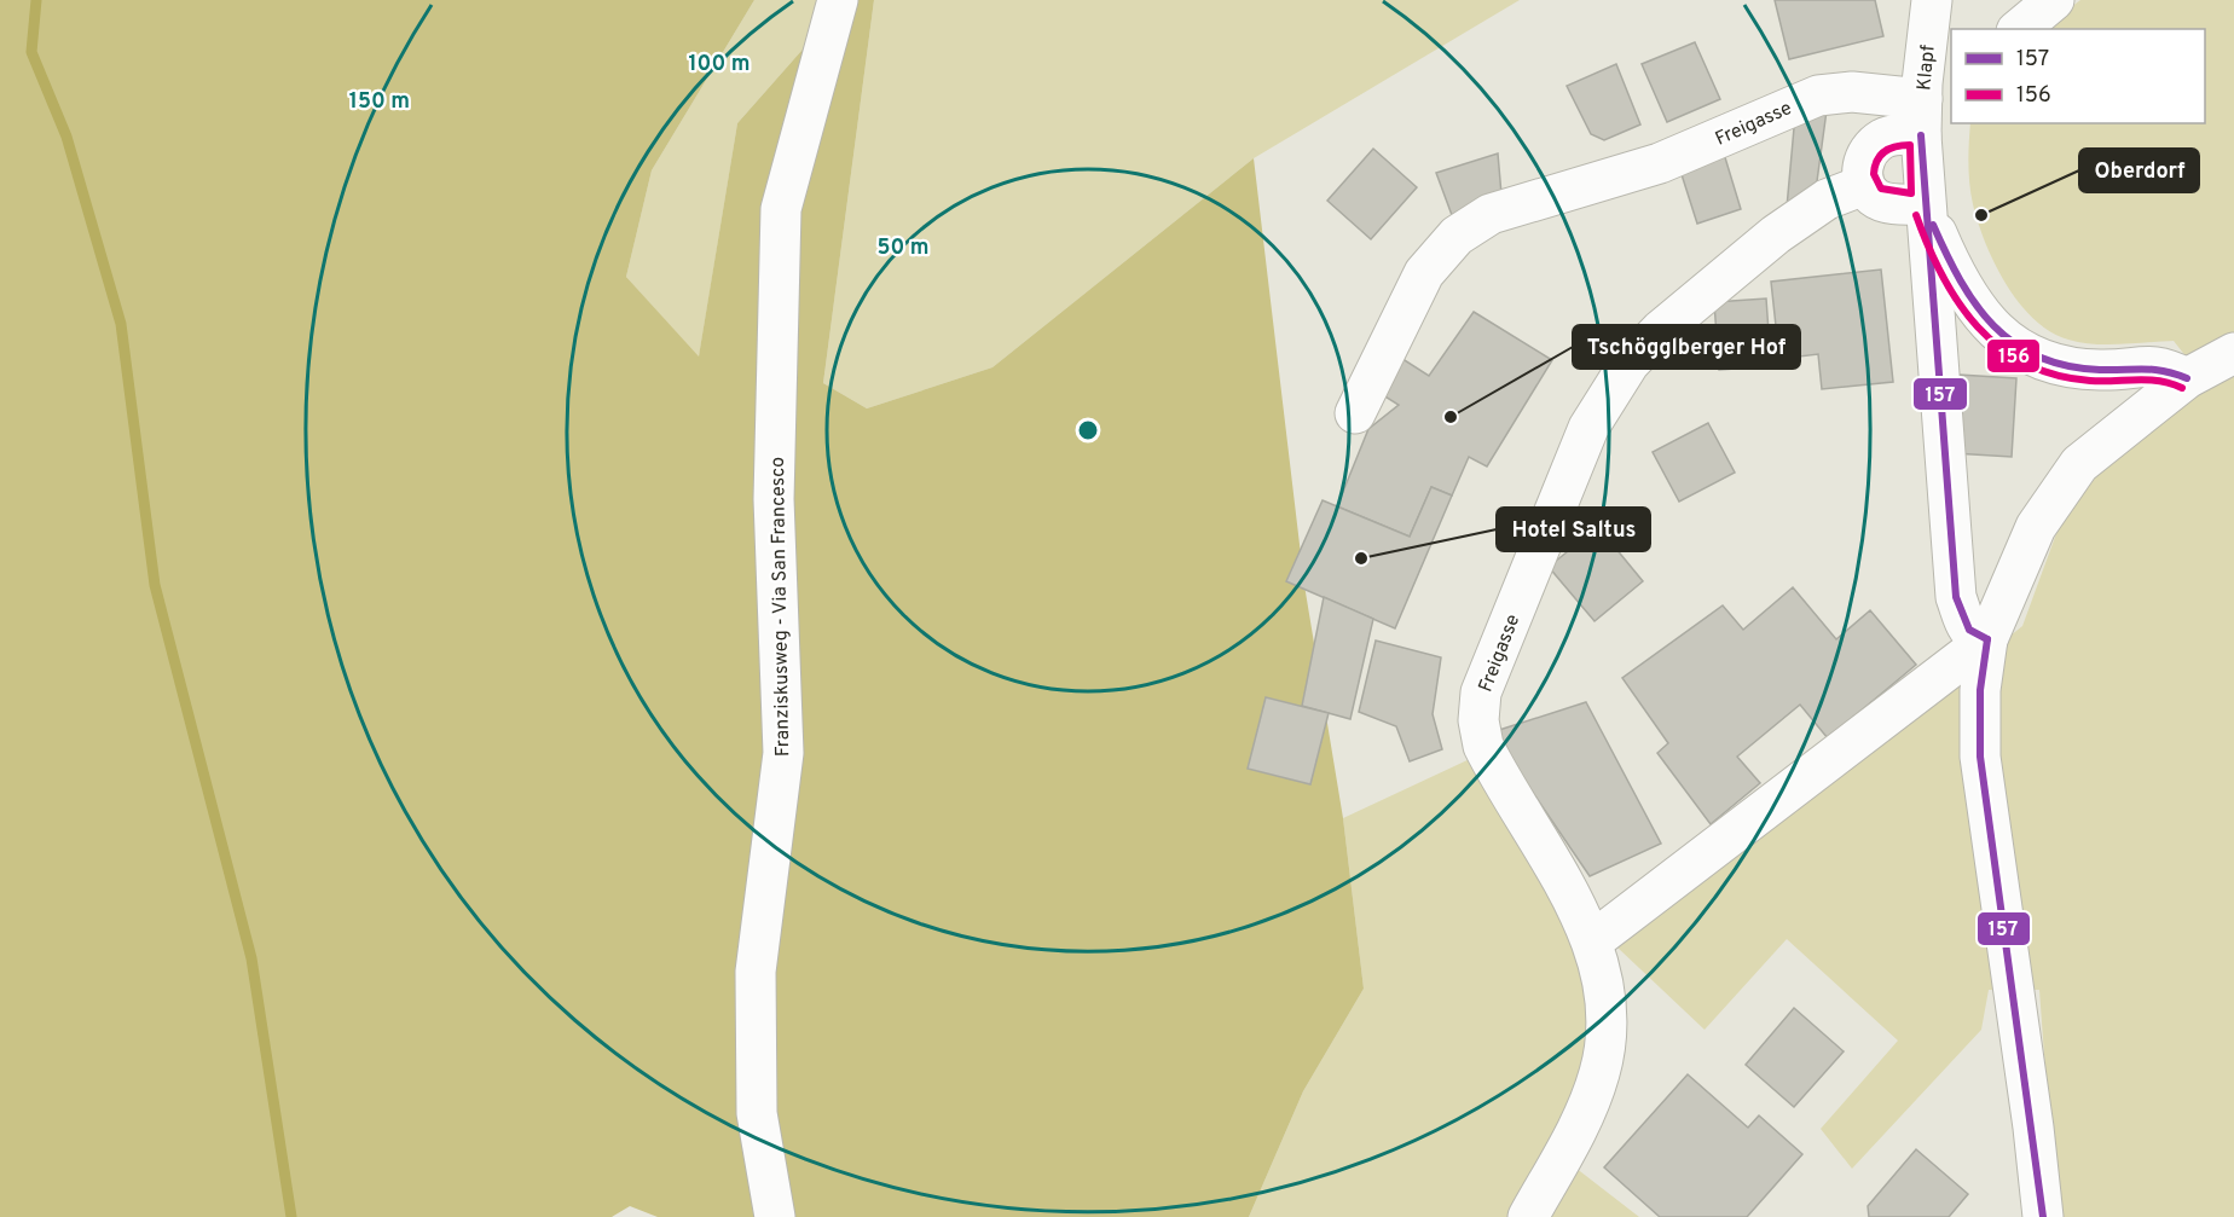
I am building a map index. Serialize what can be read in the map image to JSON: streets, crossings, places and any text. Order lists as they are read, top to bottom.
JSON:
{
  "streets": {
    "street": ["Klapf", "Freigasse", "Franziskusweg - Via San Francesco"]
  },
  "crossings": [
    ["Klapf", "Freigasse"]
  ],
  "places": ["Oberdorf", "Tschögglberger Hof", "Hotel Saltus"],
  "lines": ["transit line 157", "transit line 156"],
  "legend": ["157", "156"],
  "rings": ["100 m", "150 m", "50 m"]
}
